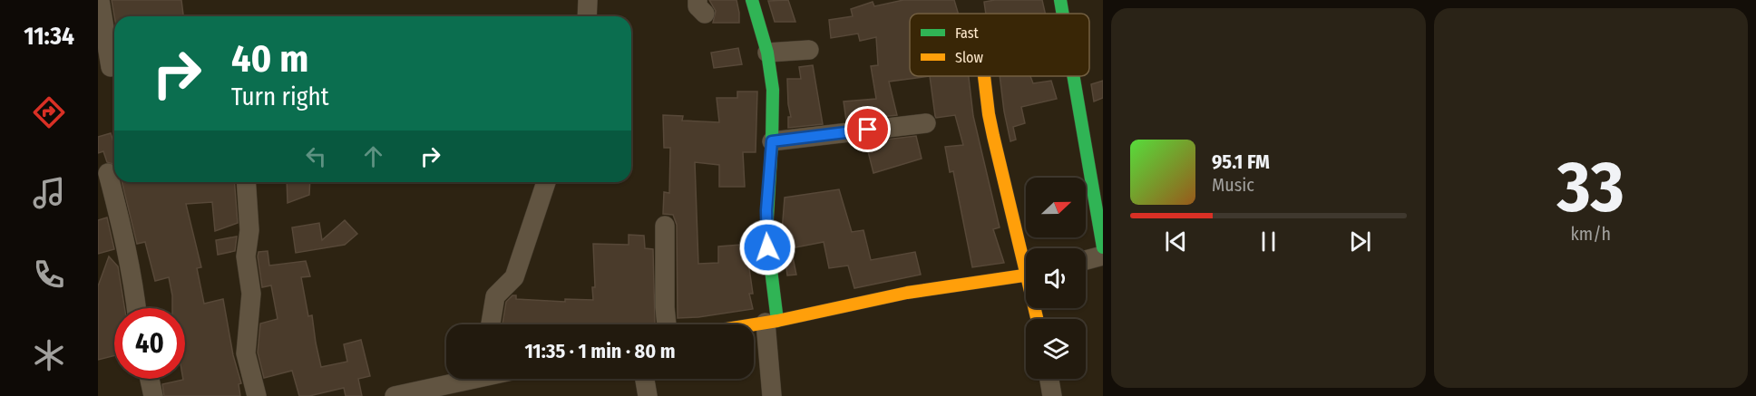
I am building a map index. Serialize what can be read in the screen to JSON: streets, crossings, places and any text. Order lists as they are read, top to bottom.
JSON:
{
  "legend": ["Fast", "Slow"],
  "north": "right",
  "page": {
    "tabs": "11:34",
    "tile": ["33", "km/h"],
    "turn": ["40 m", "Turn right"],
    "song": ["95.1 FM", "Music"],
    "limit": "40",
    "trip": "11:35 · 1 min · 80 m"
  }
}
